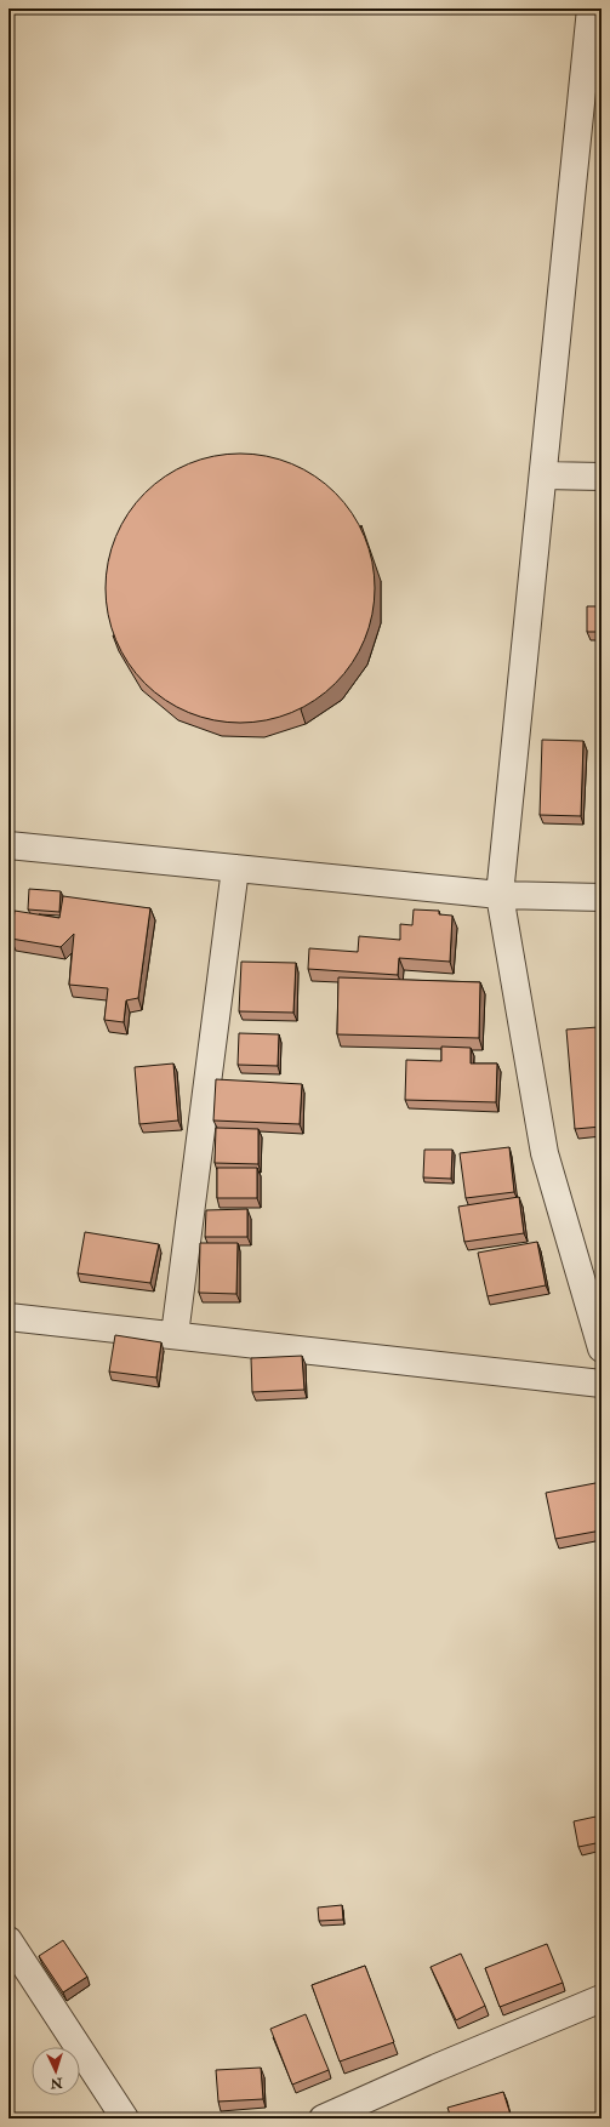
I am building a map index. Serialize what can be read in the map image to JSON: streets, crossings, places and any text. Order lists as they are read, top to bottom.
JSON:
{
  "north": "bottom"
}
